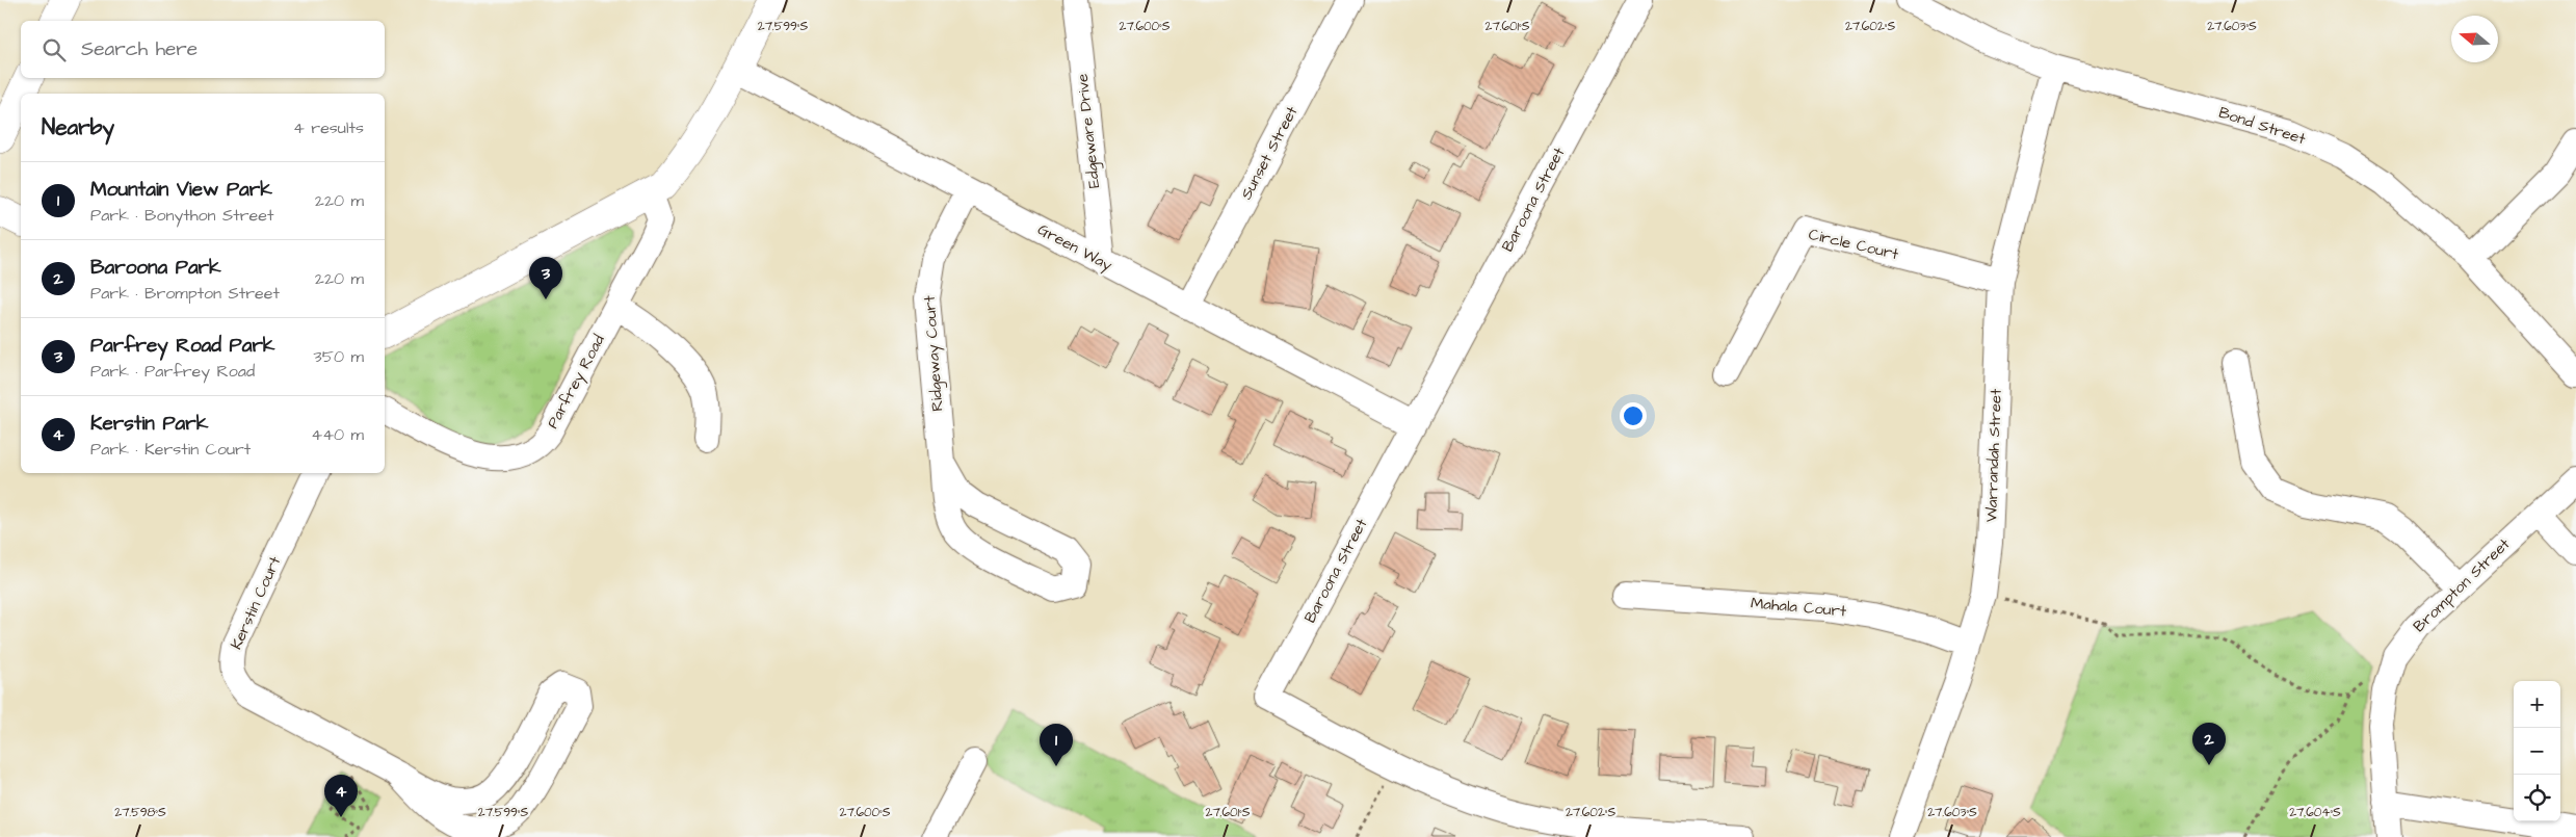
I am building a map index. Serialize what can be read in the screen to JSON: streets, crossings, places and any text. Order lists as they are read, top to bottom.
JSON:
{
  "streets": {
    "street": [
      "Bond Street",
      "Edgeware Drive",
      "Sunset Street",
      "Baroona Street",
      "Circle Court",
      "Green Way",
      "Ridgeway Court",
      "Parfrey Road",
      "Warrandah Street",
      "Brompton Street",
      "Kerstin Court",
      "Mahala Court"
    ]
  },
  "crossings": [
    ["Bond Street", "Warrandah Street"],
    ["Edgeware Drive", "Green Way"],
    ["Sunset Street", "Green Way"],
    ["Baroona Street", "Green Way"],
    ["Circle Court", "Warrandah Street"],
    ["Green Way", "Ridgeway Court"],
    ["Warrandah Street", "Mahala Court"]
  ],
  "north": "left",
  "page": {
    "search": "Search here",
    "heading": ["Nearby", "4 results"],
    "list": [
      {
        "mark": "1",
        "name": "Mountain View Park",
        "note": "Park · Bonython Street",
        "value": "220 m"
      },
      {
        "mark": "2",
        "name": "Baroona Park",
        "note": "Park · Brompton Street",
        "value": "220 m"
      },
      {
        "mark": "3",
        "name": "Parfrey Road Park",
        "note": "Park · Parfrey Road",
        "value": "350 m"
      },
      {
        "mark": "4",
        "name": "Kerstin Park",
        "note": "Park · Kerstin Court",
        "value": "440 m"
      }
    ],
    "pins": [
      "3",
      "2",
      "1",
      "4"
    ],
    "map_buttons": ["+", "−"]
  },
  "coordinates": [
    "27.599°S",
    "27.600°S",
    "27.601°S",
    "27.602°S",
    "27.603°S",
    "27.598°S",
    "27.604°S"
  ]
}
